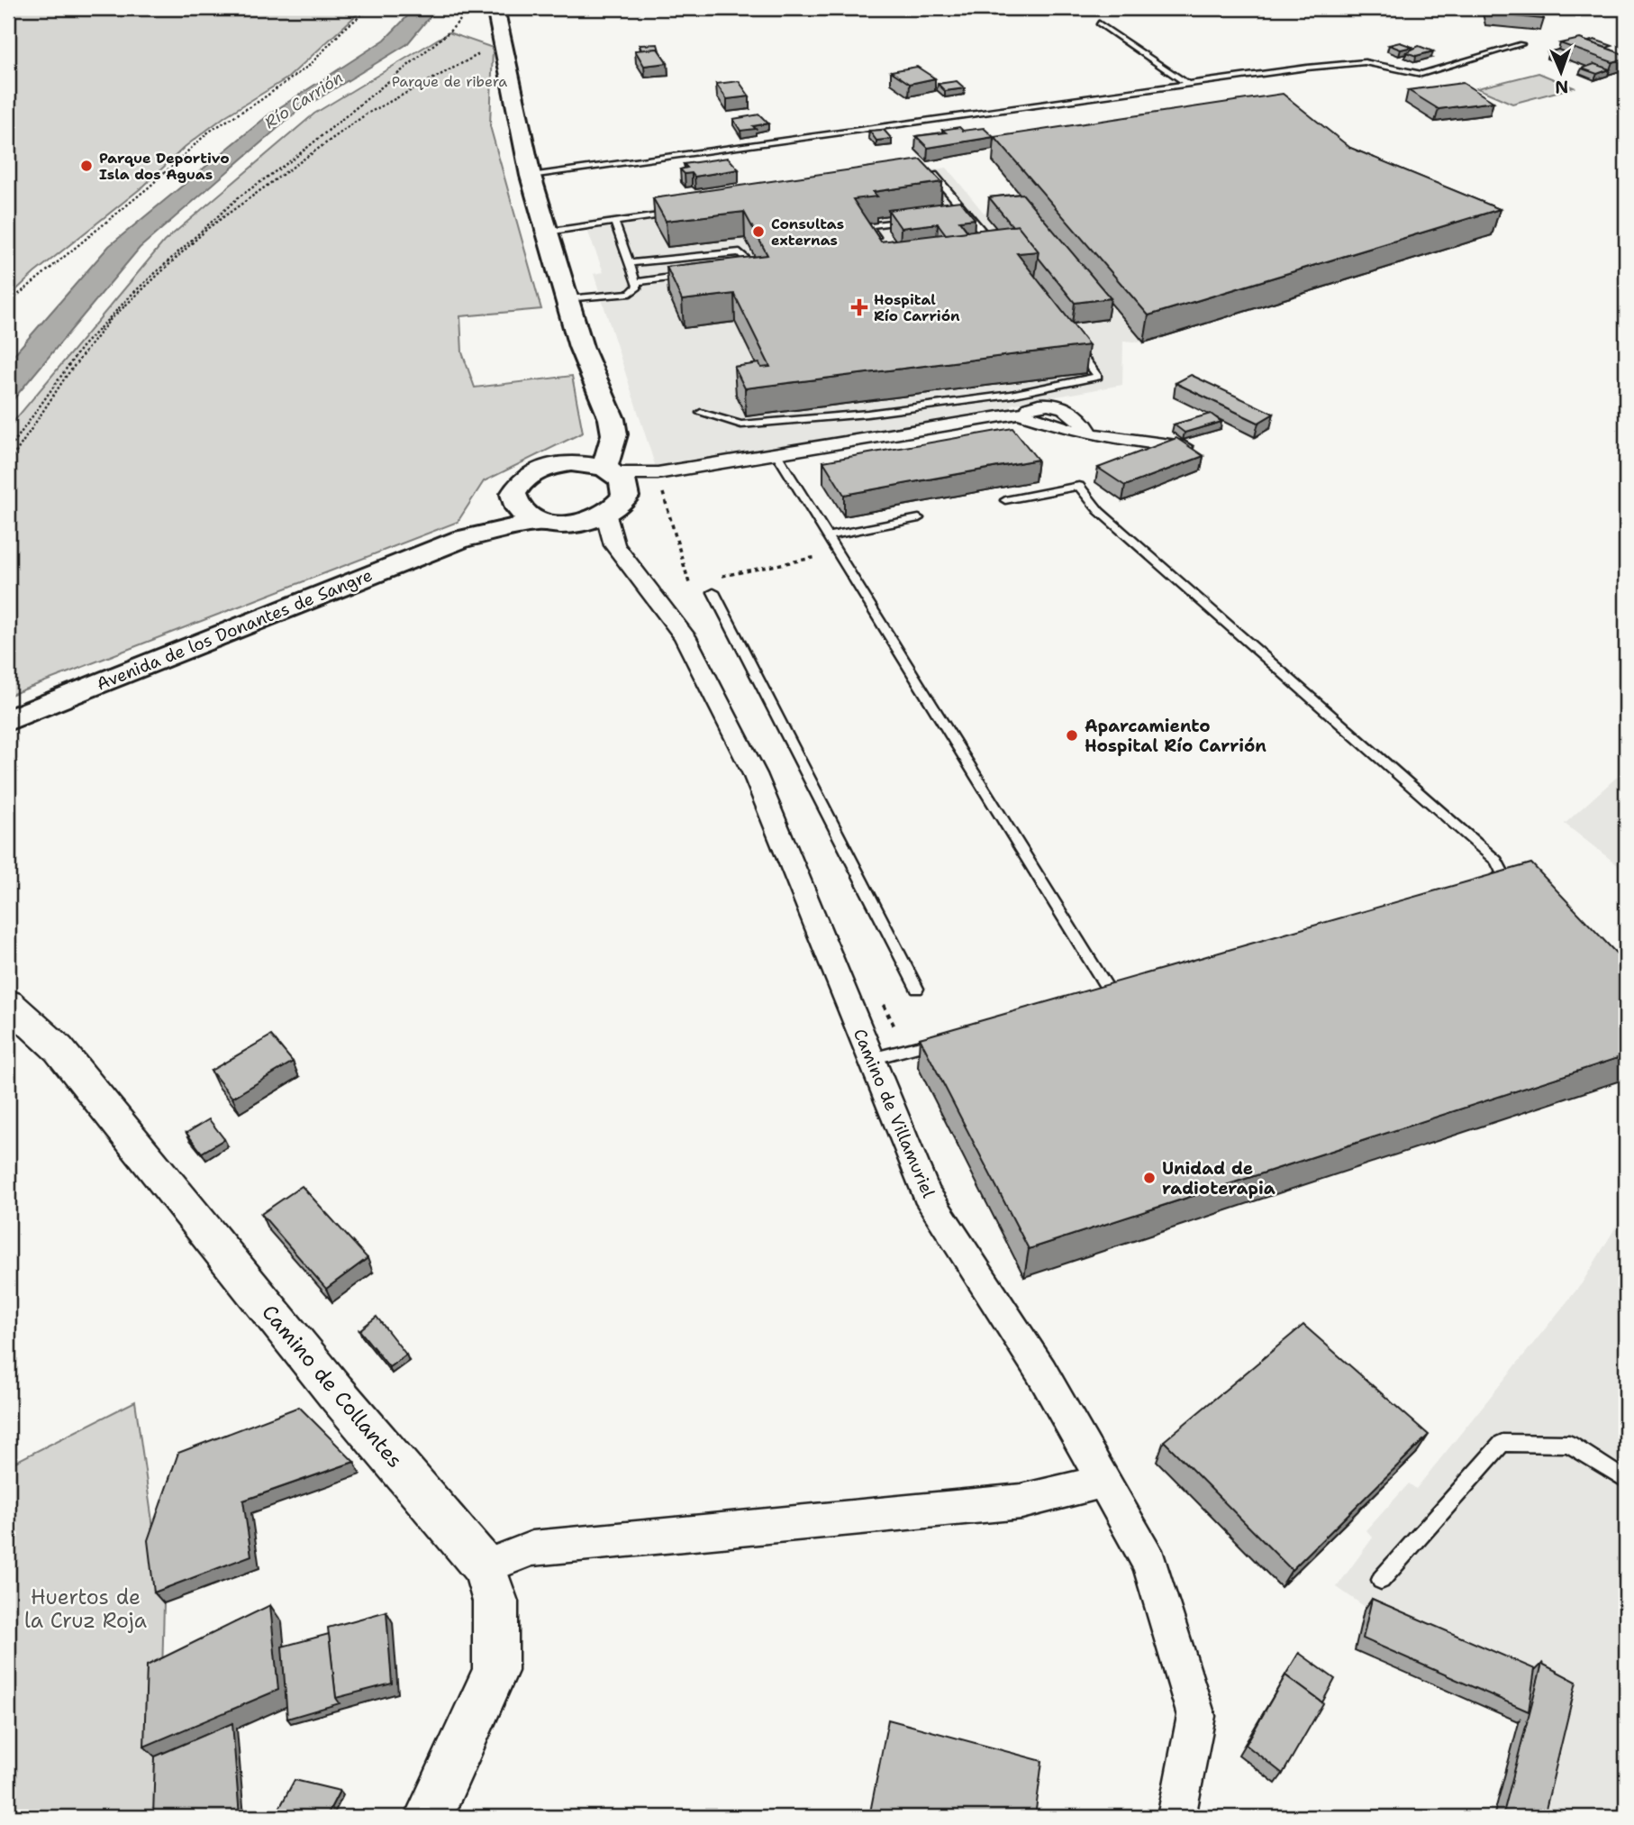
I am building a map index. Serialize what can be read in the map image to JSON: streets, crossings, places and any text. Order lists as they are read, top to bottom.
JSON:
{
  "streets": {
    "main road": ["Avenida de los Donantes de Sangre"],
    "street": ["Camino de Villamuriel", "Camino de Collantes"]
  },
  "water": ["Río Carrión"],
  "parks": ["Parque de ribera", "Huertos de la Cruz Roja"],
  "places": {
    "other": [
      "Parque Deportivo Isla dos Aguas",
      "Consultas externas",
      "Aparcamiento Hospital Río Carrión",
      "Unidad de radioterapia"
    ],
    "health": ["Hospital Río Carrión"]
  },
  "north": "bottom"
}
